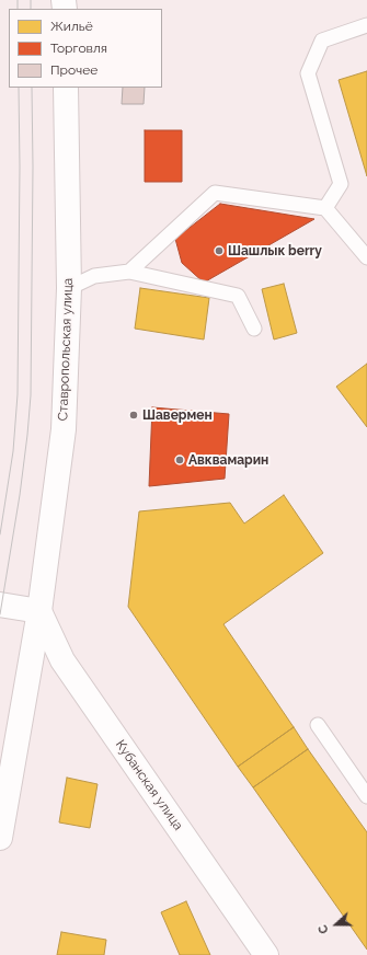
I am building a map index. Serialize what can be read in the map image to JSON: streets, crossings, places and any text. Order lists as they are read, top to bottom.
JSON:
{
  "streets": {
    "main road": ["Ставропольская улица", "Кубанская улица"]
  },
  "crossings": [
    ["Ставропольская улица", "Кубанская улица"]
  ],
  "places": ["Шашлык berry", "Шавермен", "Авквамарин"],
  "legend": ["Жильё", "Торговля", "Прочее"],
  "north": "left"
}
